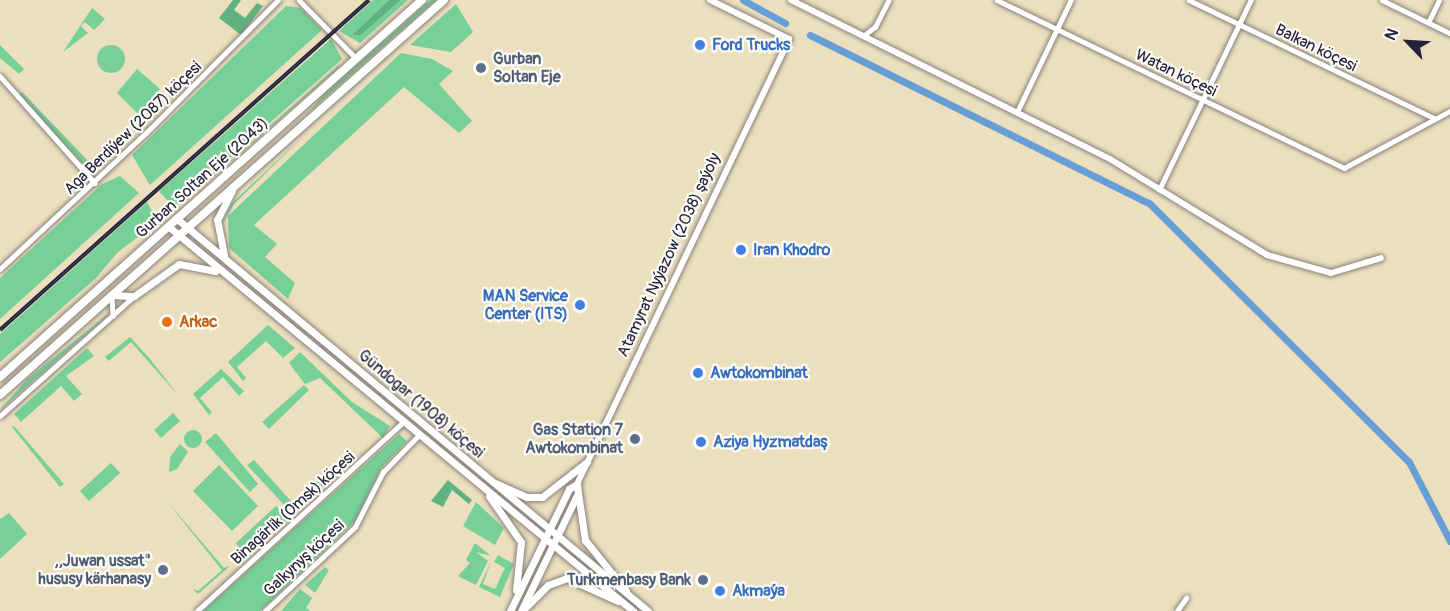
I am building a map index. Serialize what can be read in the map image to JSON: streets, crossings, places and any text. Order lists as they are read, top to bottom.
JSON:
{
  "streets": {
    "highway": ["Gurban Soltan Eje (2043)"],
    "main road": ["Atamyrat Nyýazow (2038) şaýoly", "Gündogar (1908) köçesi"],
    "street": [
      "Balkan köçesi",
      "Watan köçesi",
      "Aga Berdiýew (2087) köçesi",
      "Binagärlik (Omsk) köçesi",
      "Galkynyş köçesi"
    ]
  },
  "crossings": [
    ["Balkan köçesi", "Watan köçesi"],
    ["Gurban Soltan Eje (2043)", "Gündogar (1908) köçesi"],
    ["Atamyrat Nyýazow (2038) şaýoly", "Gündogar (1908) köçesi"],
    ["Gündogar (1908) köçesi", "Binagärlik (Omsk) köçesi"],
    ["Gündogar (1908) köçesi", "Galkynyş köçesi"]
  ],
  "places": [
    "Ford Trucks",
    "Gurban Soltan Eje",
    "Iran Khodro",
    "MAN Service Center (ITS)",
    "Arkac",
    "Awtokombinat",
    "Gas Station 7 Awtokombinat",
    "Aziya Hyzmatdaş",
    ",,Juwan ussat\" hususy kärhanasy",
    "Turkmenbasy Bank",
    "Аkmaýa"
  ],
  "north": "top left"
}
